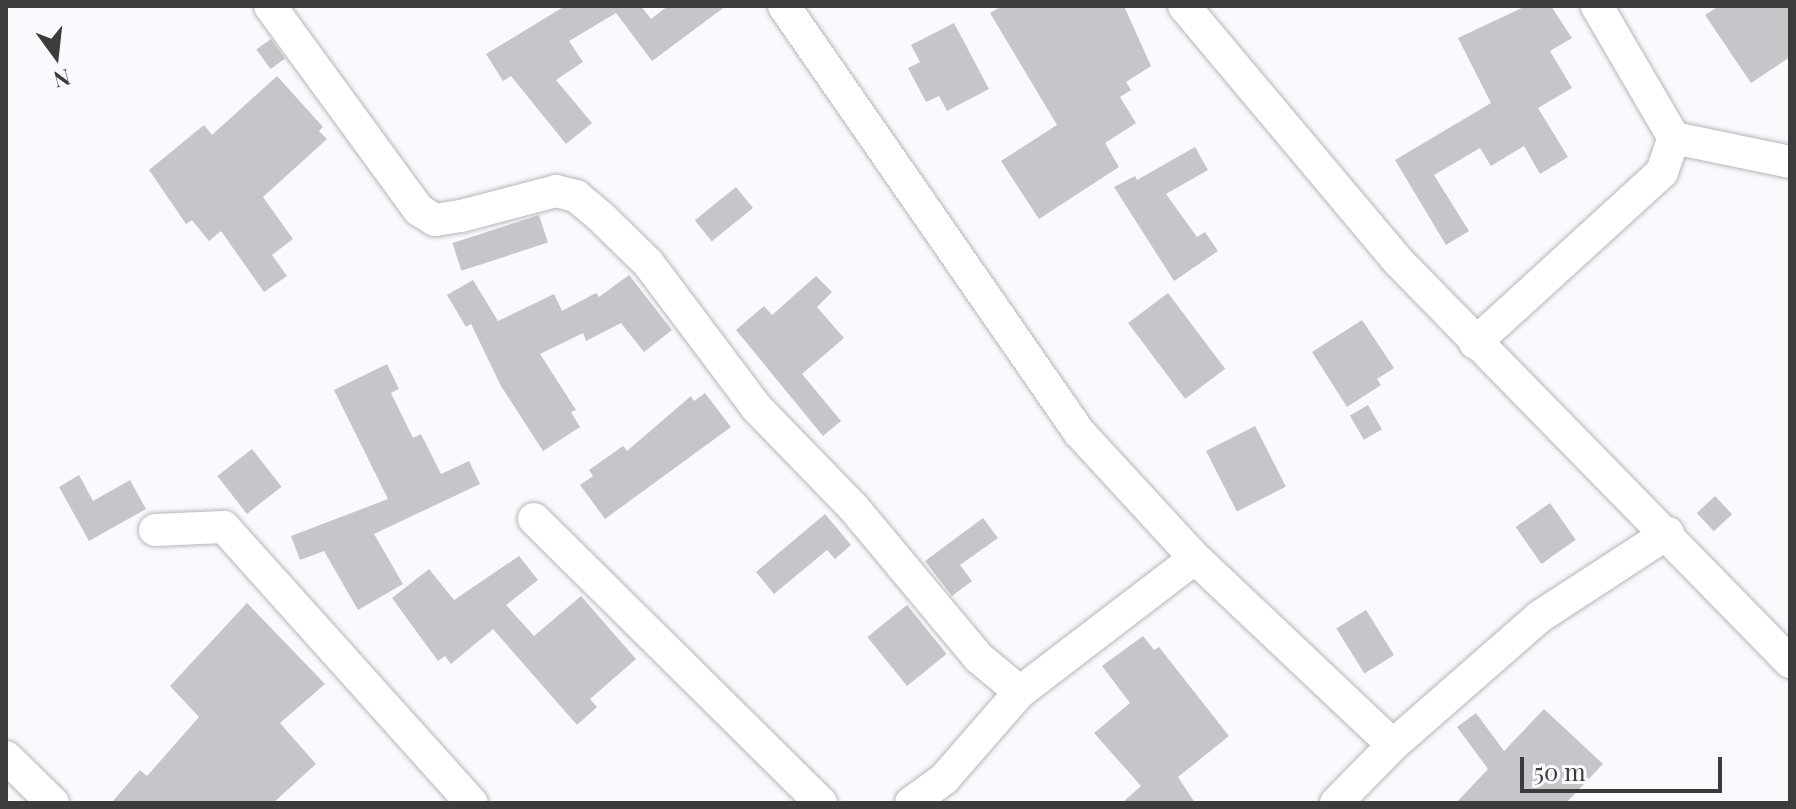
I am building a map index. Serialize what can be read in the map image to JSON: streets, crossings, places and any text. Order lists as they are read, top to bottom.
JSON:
{
  "scale_bar": "50 m",
  "north": "bottom"
}
